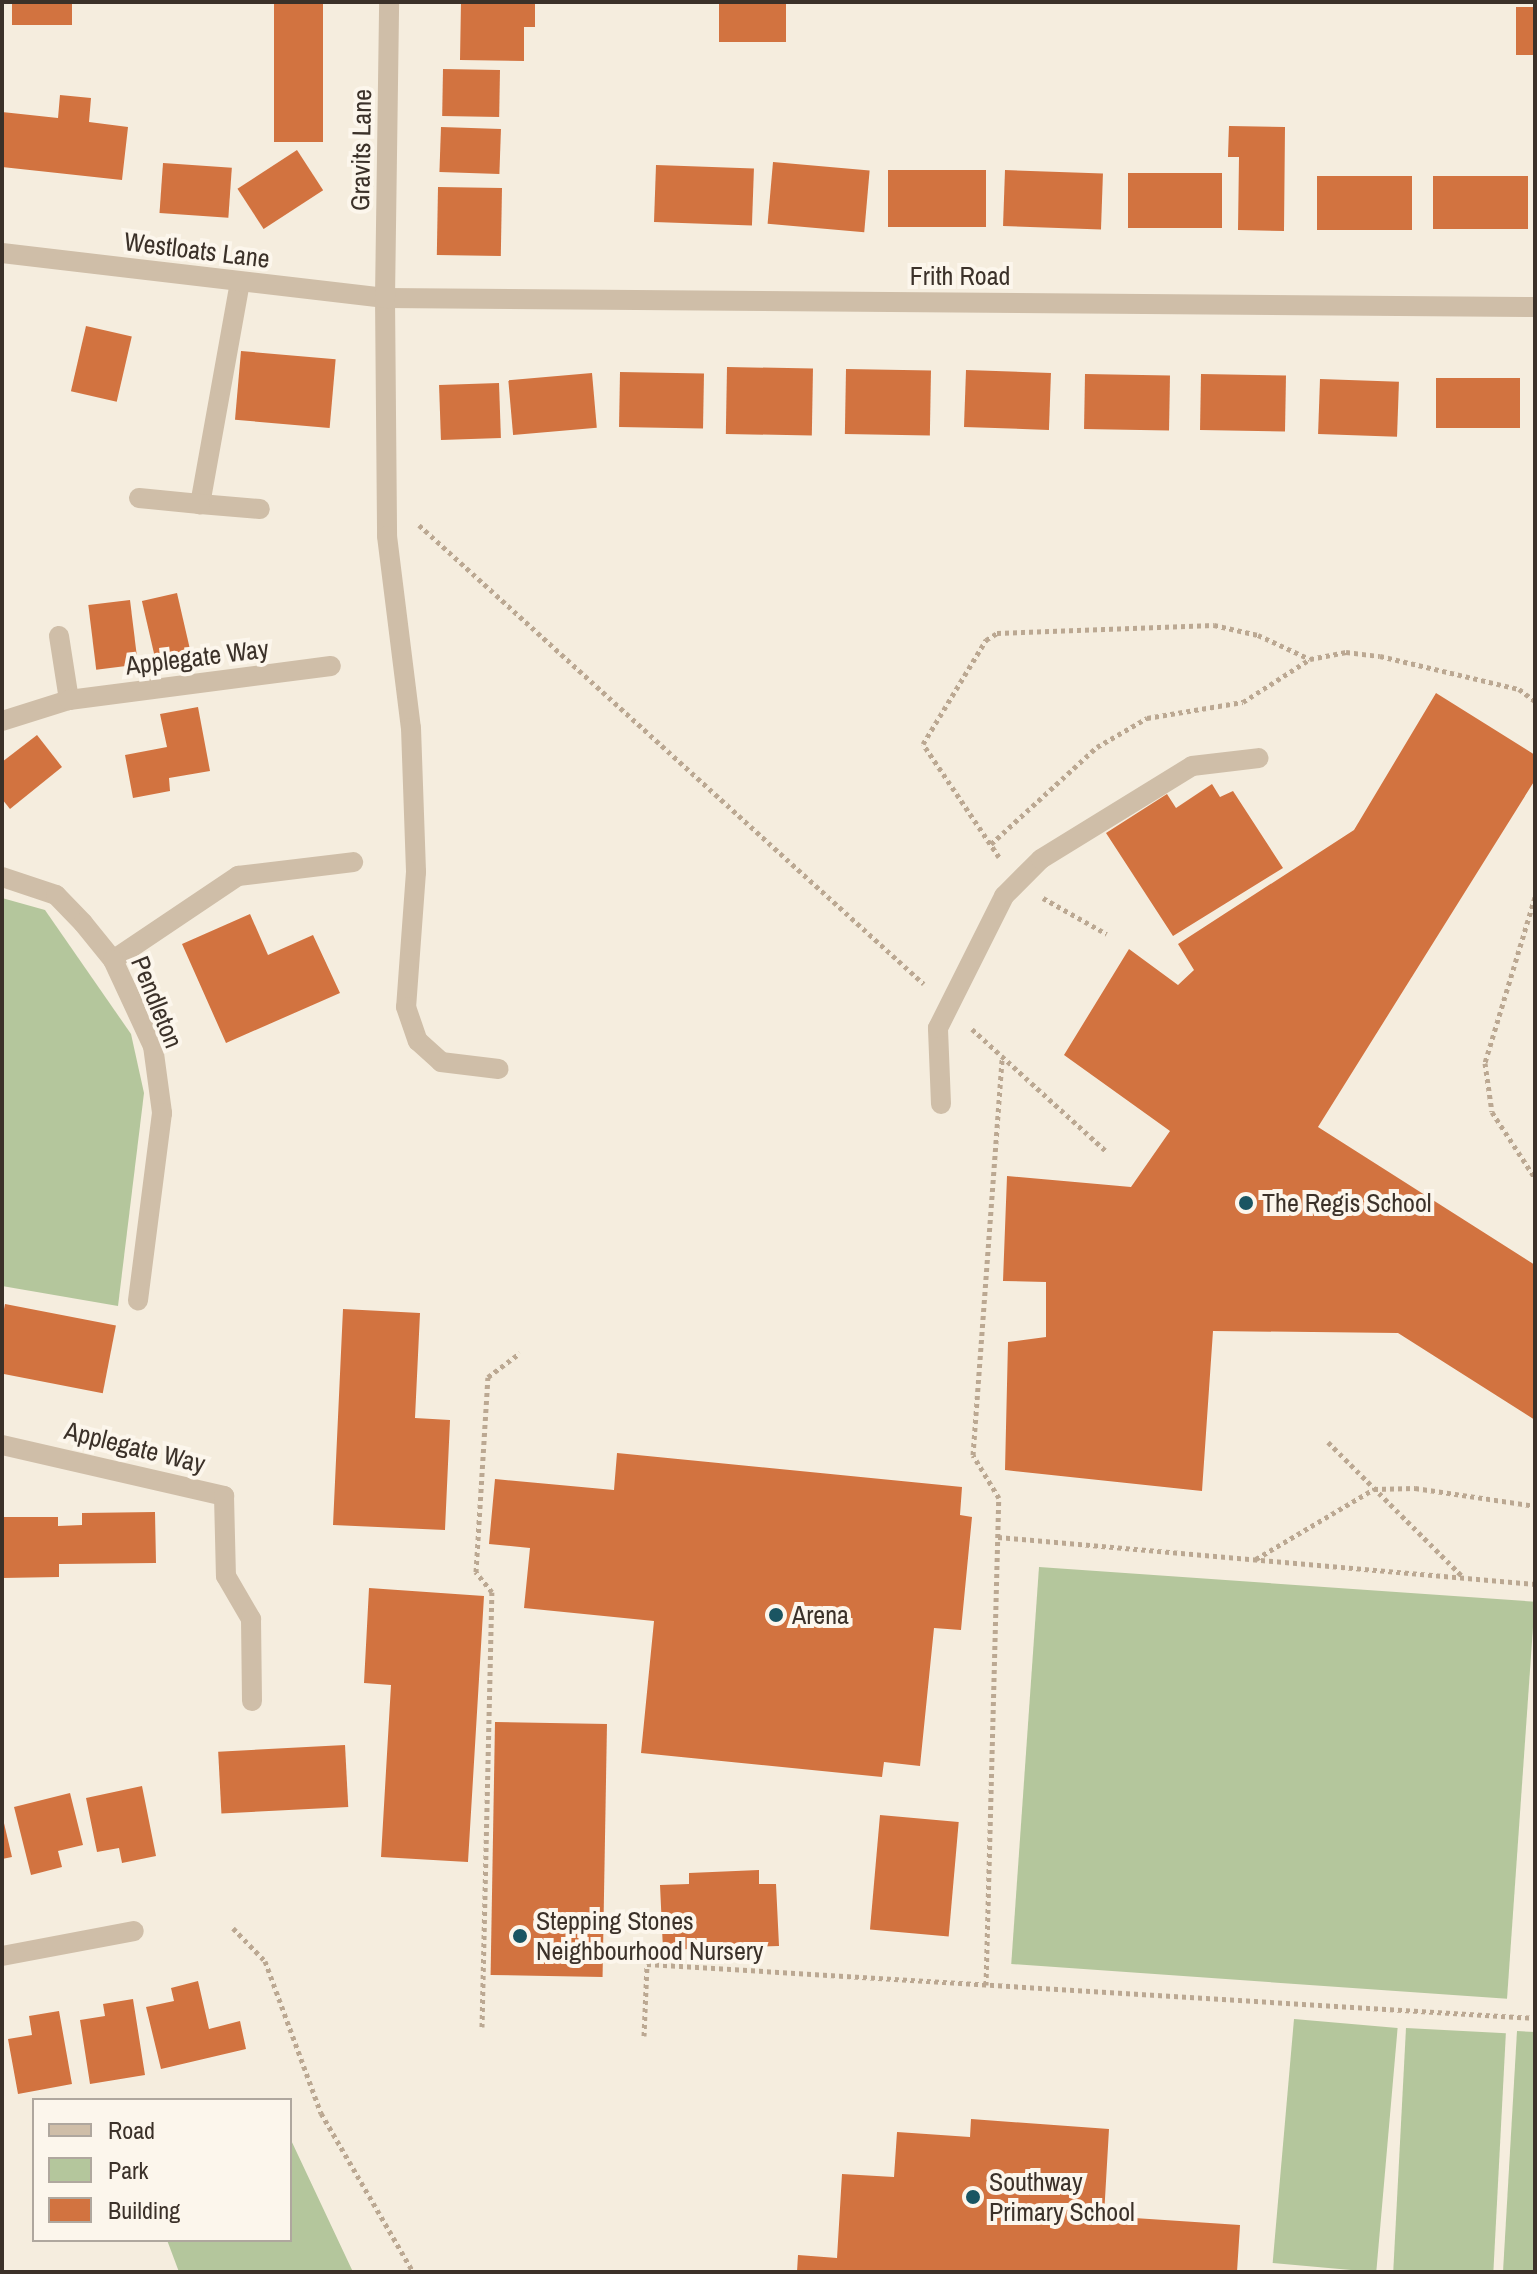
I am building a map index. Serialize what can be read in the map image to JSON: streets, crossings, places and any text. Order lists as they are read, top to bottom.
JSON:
{
  "streets": {
    "street": [
      "Gravits Lane",
      "Westloats Lane",
      "Frith Road",
      "Applegate Way",
      "Pendleton"
    ]
  },
  "crossings": [
    ["Gravits Lane", "Westloats Lane"],
    ["Gravits Lane", "Frith Road"],
    ["Westloats Lane", "Frith Road"]
  ],
  "places": [
    "The Regis School",
    "Arena",
    "Stepping Stones Neighbourhood Nursery",
    "Southway Primary School"
  ],
  "legend": ["Road", "Park", "Building"]
}
